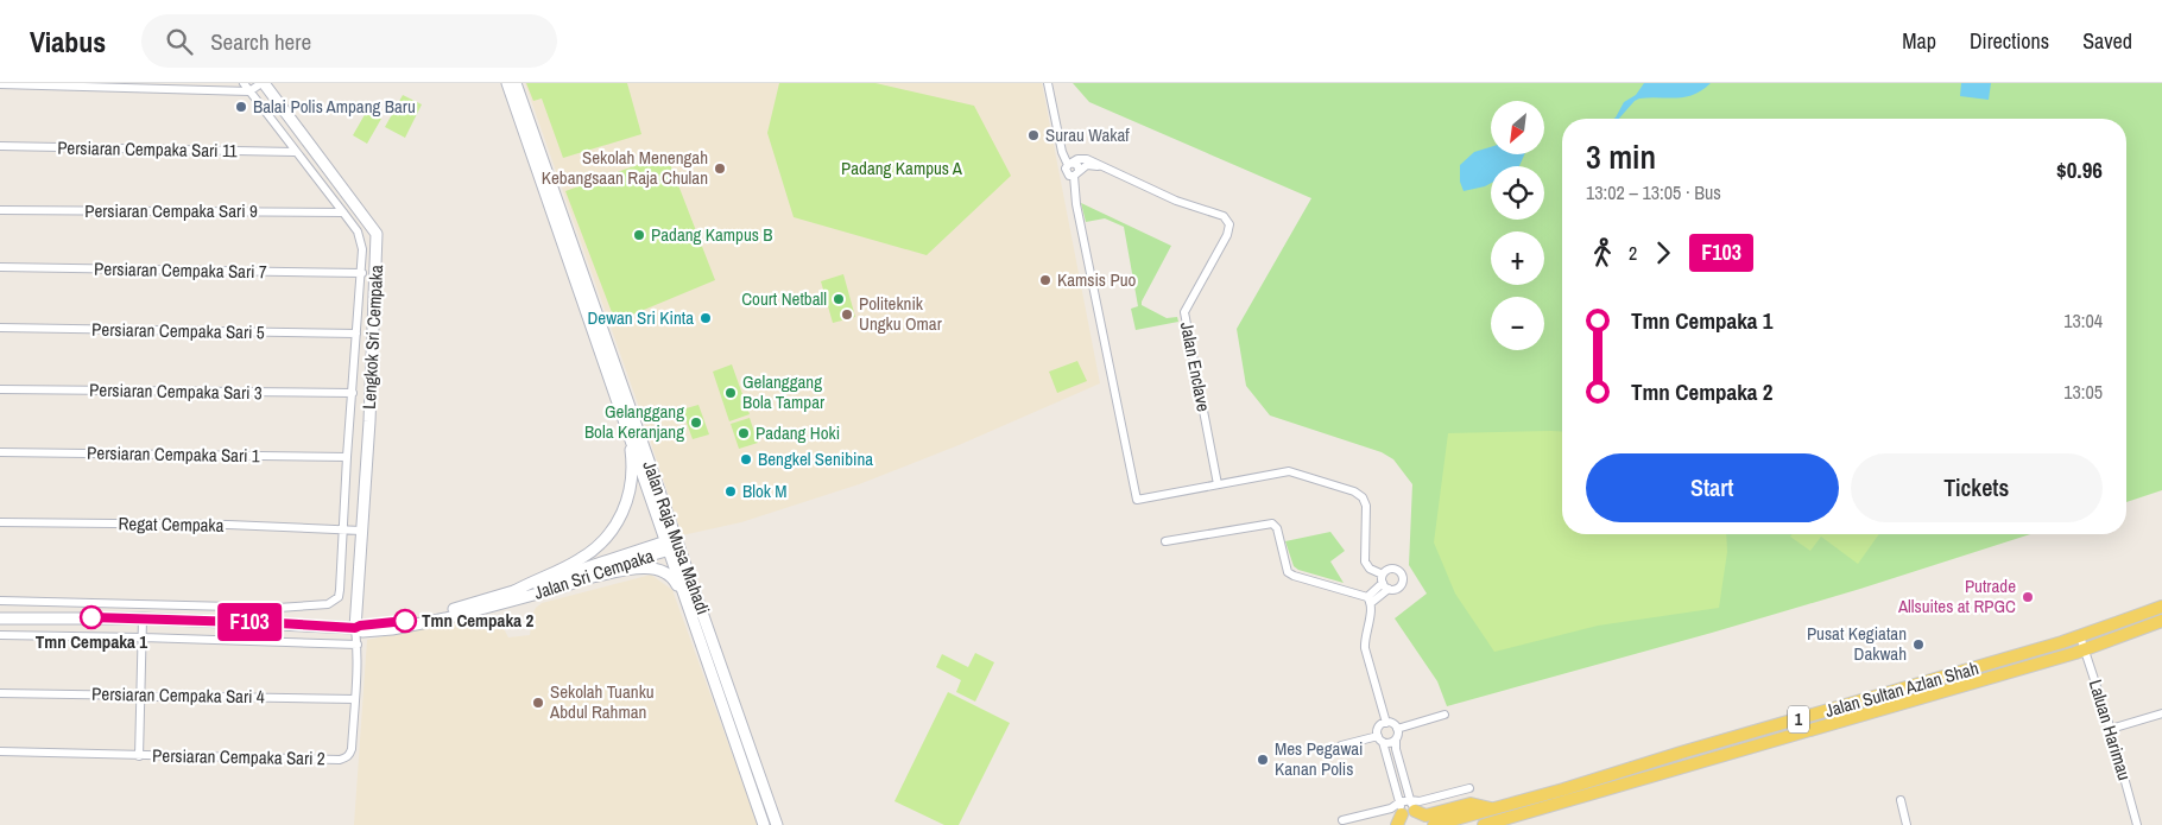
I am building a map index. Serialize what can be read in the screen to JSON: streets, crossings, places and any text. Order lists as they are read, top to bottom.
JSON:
{
  "streets": {
    "main road": [
      "Lengkok Sri Cempaka",
      "Jalan Raja Musa Mahadi",
      "Jalan Sri Cempaka",
      "Jalan Sultan Azlan Shah",
      "1"
    ],
    "street": [
      "Persiaran Cempaka Sari 11",
      "Persiaran Cempaka Sari 9",
      "Persiaran Cempaka Sari 7",
      "Persiaran Cempaka Sari 5",
      "Jalan Enclave",
      "Persiaran Cempaka Sari 3",
      "Persiaran Cempaka Sari 1",
      "Regat Cempaka",
      "Persiaran Cempaka Sari 4",
      "Laluan Harimau",
      "Persiaran Cempaka Sari 2"
    ]
  },
  "crossings": [
    ["Lengkok Sri Cempaka", "Regat Cempaka"],
    ["Lengkok Sri Cempaka", "Jalan Sri Cempaka"],
    ["Lengkok Sri Cempaka", "Persiaran Cempaka Sari 2"],
    ["Jalan Raja Musa Mahadi", "Jalan Sri Cempaka"],
    ["Jalan Sri Cempaka", "Persiaran Cempaka Sari 2"],
    ["Jalan Sultan Azlan Shah", "Laluan Harimau"],
    ["Persiaran Cempaka Sari 4", "Persiaran Cempaka Sari 2"]
  ],
  "parks": ["Padang Kampus A"],
  "places": [
    "Balai Polis Ampang Baru",
    "Surau Wakaf",
    "Sekolah Menengah Kebangsaan Raja Chulan",
    "Padang Kampus B",
    "Kamsis Puo",
    "Court Netball",
    "Politeknik Ungku Omar",
    "Dewan Sri Kinta",
    "Gelanggang Bola Tampar",
    "Gelanggang Bola Keranjang",
    "Padang Hoki",
    "Bengkel Senibina",
    "Blok M",
    "Putrade Allsuites at RPGC",
    "Tmn Cempaka 1",
    "Tmn Cempaka 2",
    "Pusat Kegiatan Dakwah",
    "Sekolah Tuanku Abdul Rahman",
    "Mes Pegawai Kanan Polis"
  ],
  "lines": ["bus line F103"],
  "north": "bottom left",
  "page": {
    "header": "Viabus",
    "search": "Search here",
    "nav": ["Map", "Directions", "Saved"],
    "on_map": "F103",
    "map_buttons": ["+", "−"],
    "heading": ["3 min", "13:02 – 13:05 · Bus", "$0.96"],
    "legs": ["2", "F103"],
    "list": [
      {
        "name": "Tmn Cempaka 1",
        "value": "13:04"
      },
      {
        "name": "Tmn Cempaka 2",
        "value": "13:05"
      }
    ],
    "buttons": ["Start", "Tickets"]
  }
}
